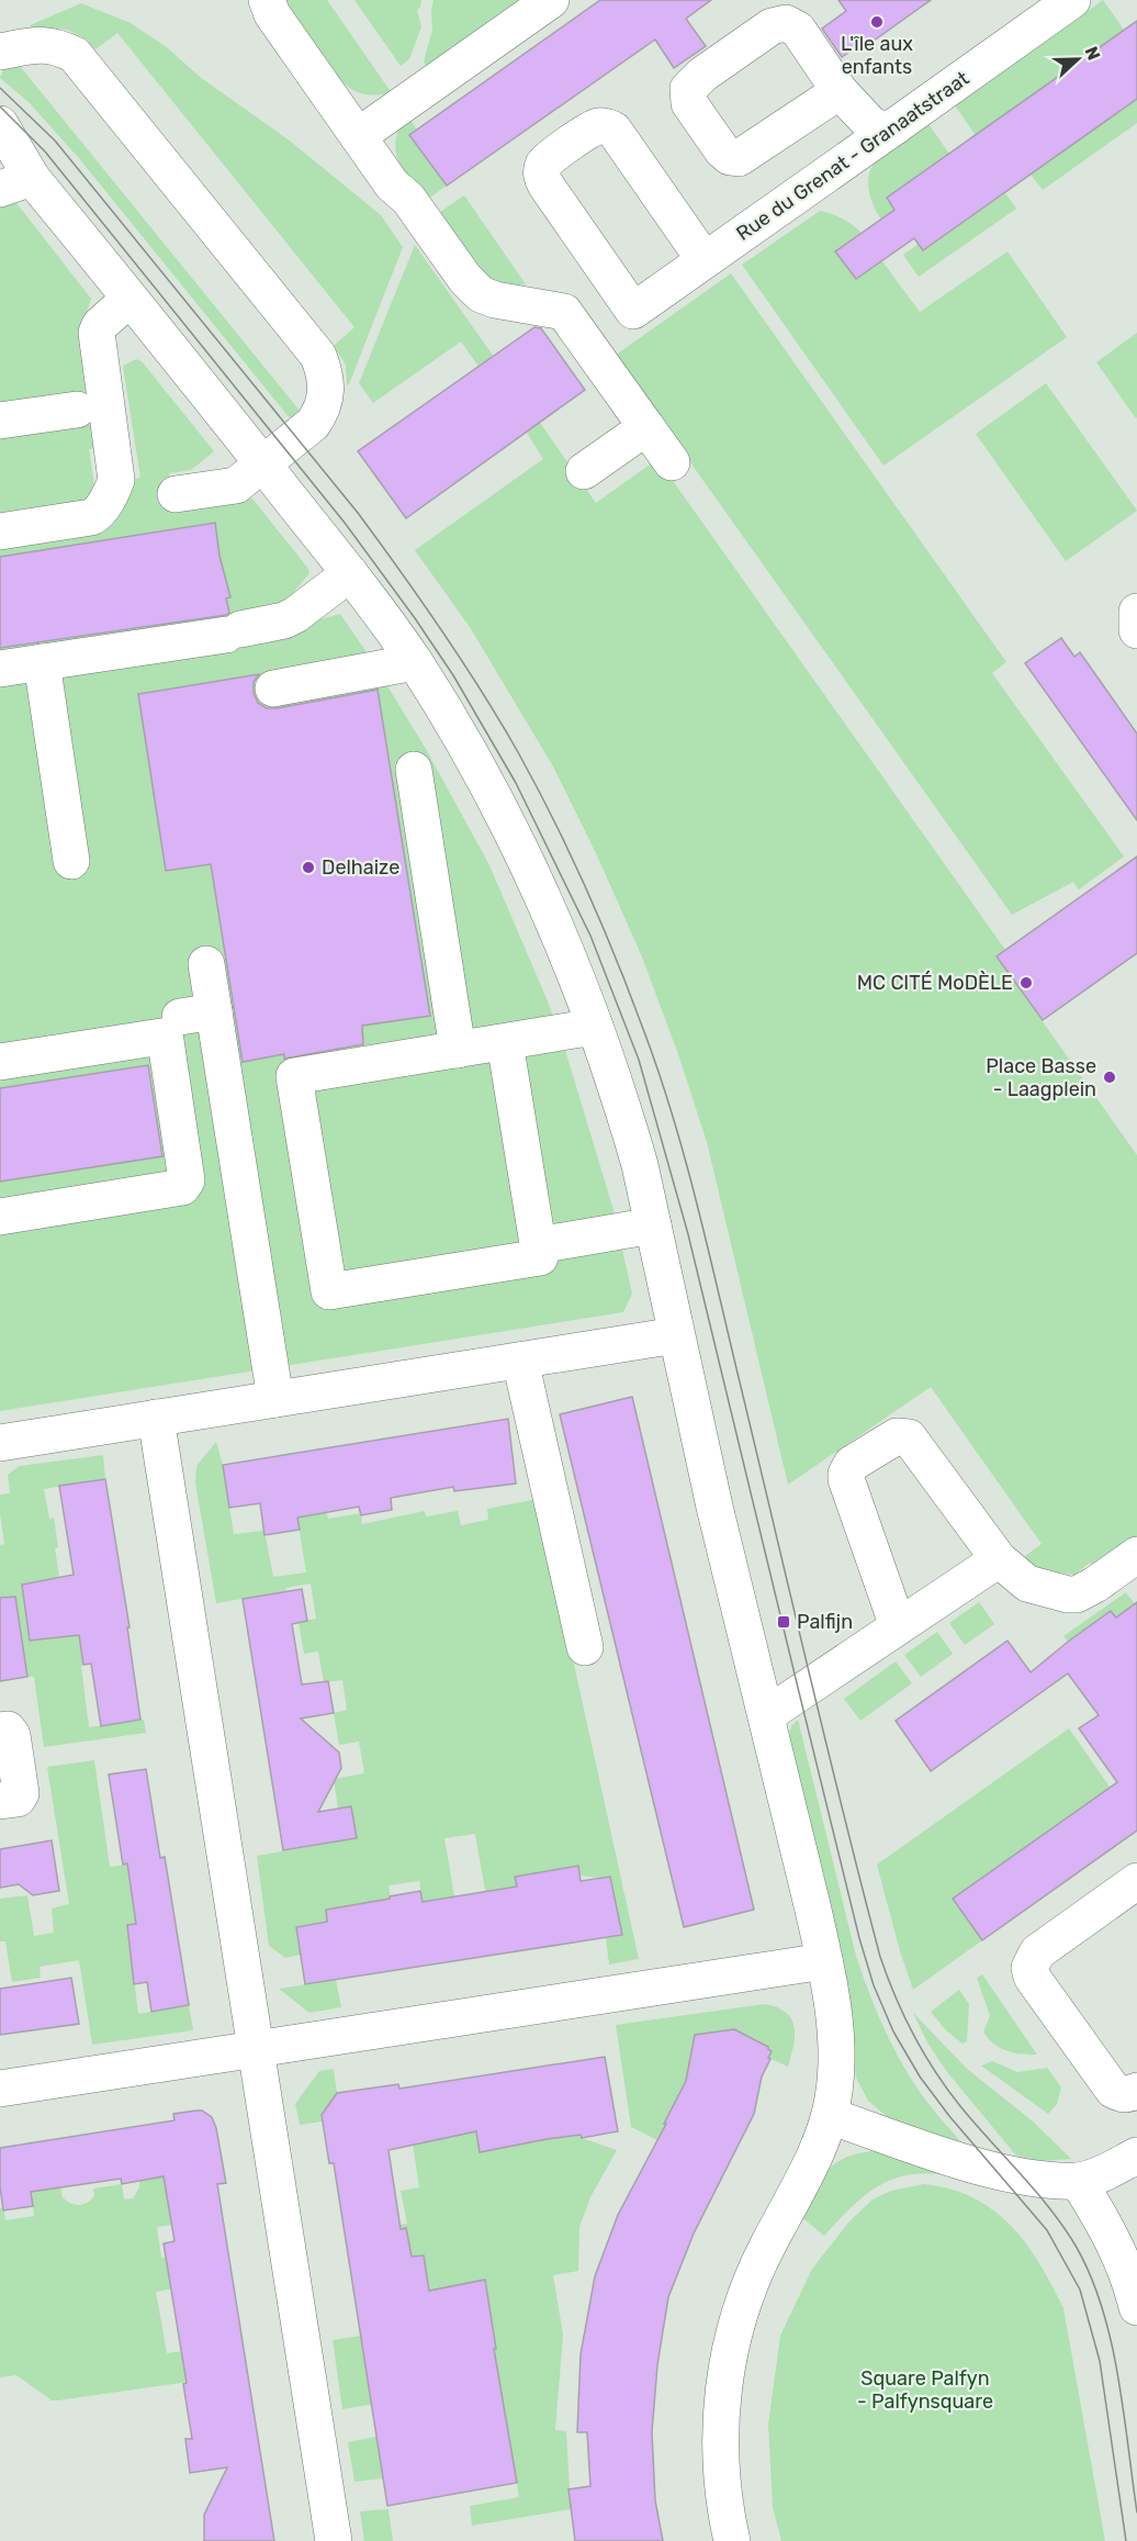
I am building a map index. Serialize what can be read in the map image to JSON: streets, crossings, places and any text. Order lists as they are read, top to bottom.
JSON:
{
  "streets": {
    "street": ["Rue du Grenat - Granaatstraat"]
  },
  "parks": ["Square Palfyn - Palfynsquare"],
  "places": {
    "other": [
      "L'île aux enfants",
      "Delhaize",
      "MC CITÉ MoDÈLE",
      "Place Basse - Laagplein"
    ],
    "transit": ["Palfijn"]
  },
  "north": "right"
}
